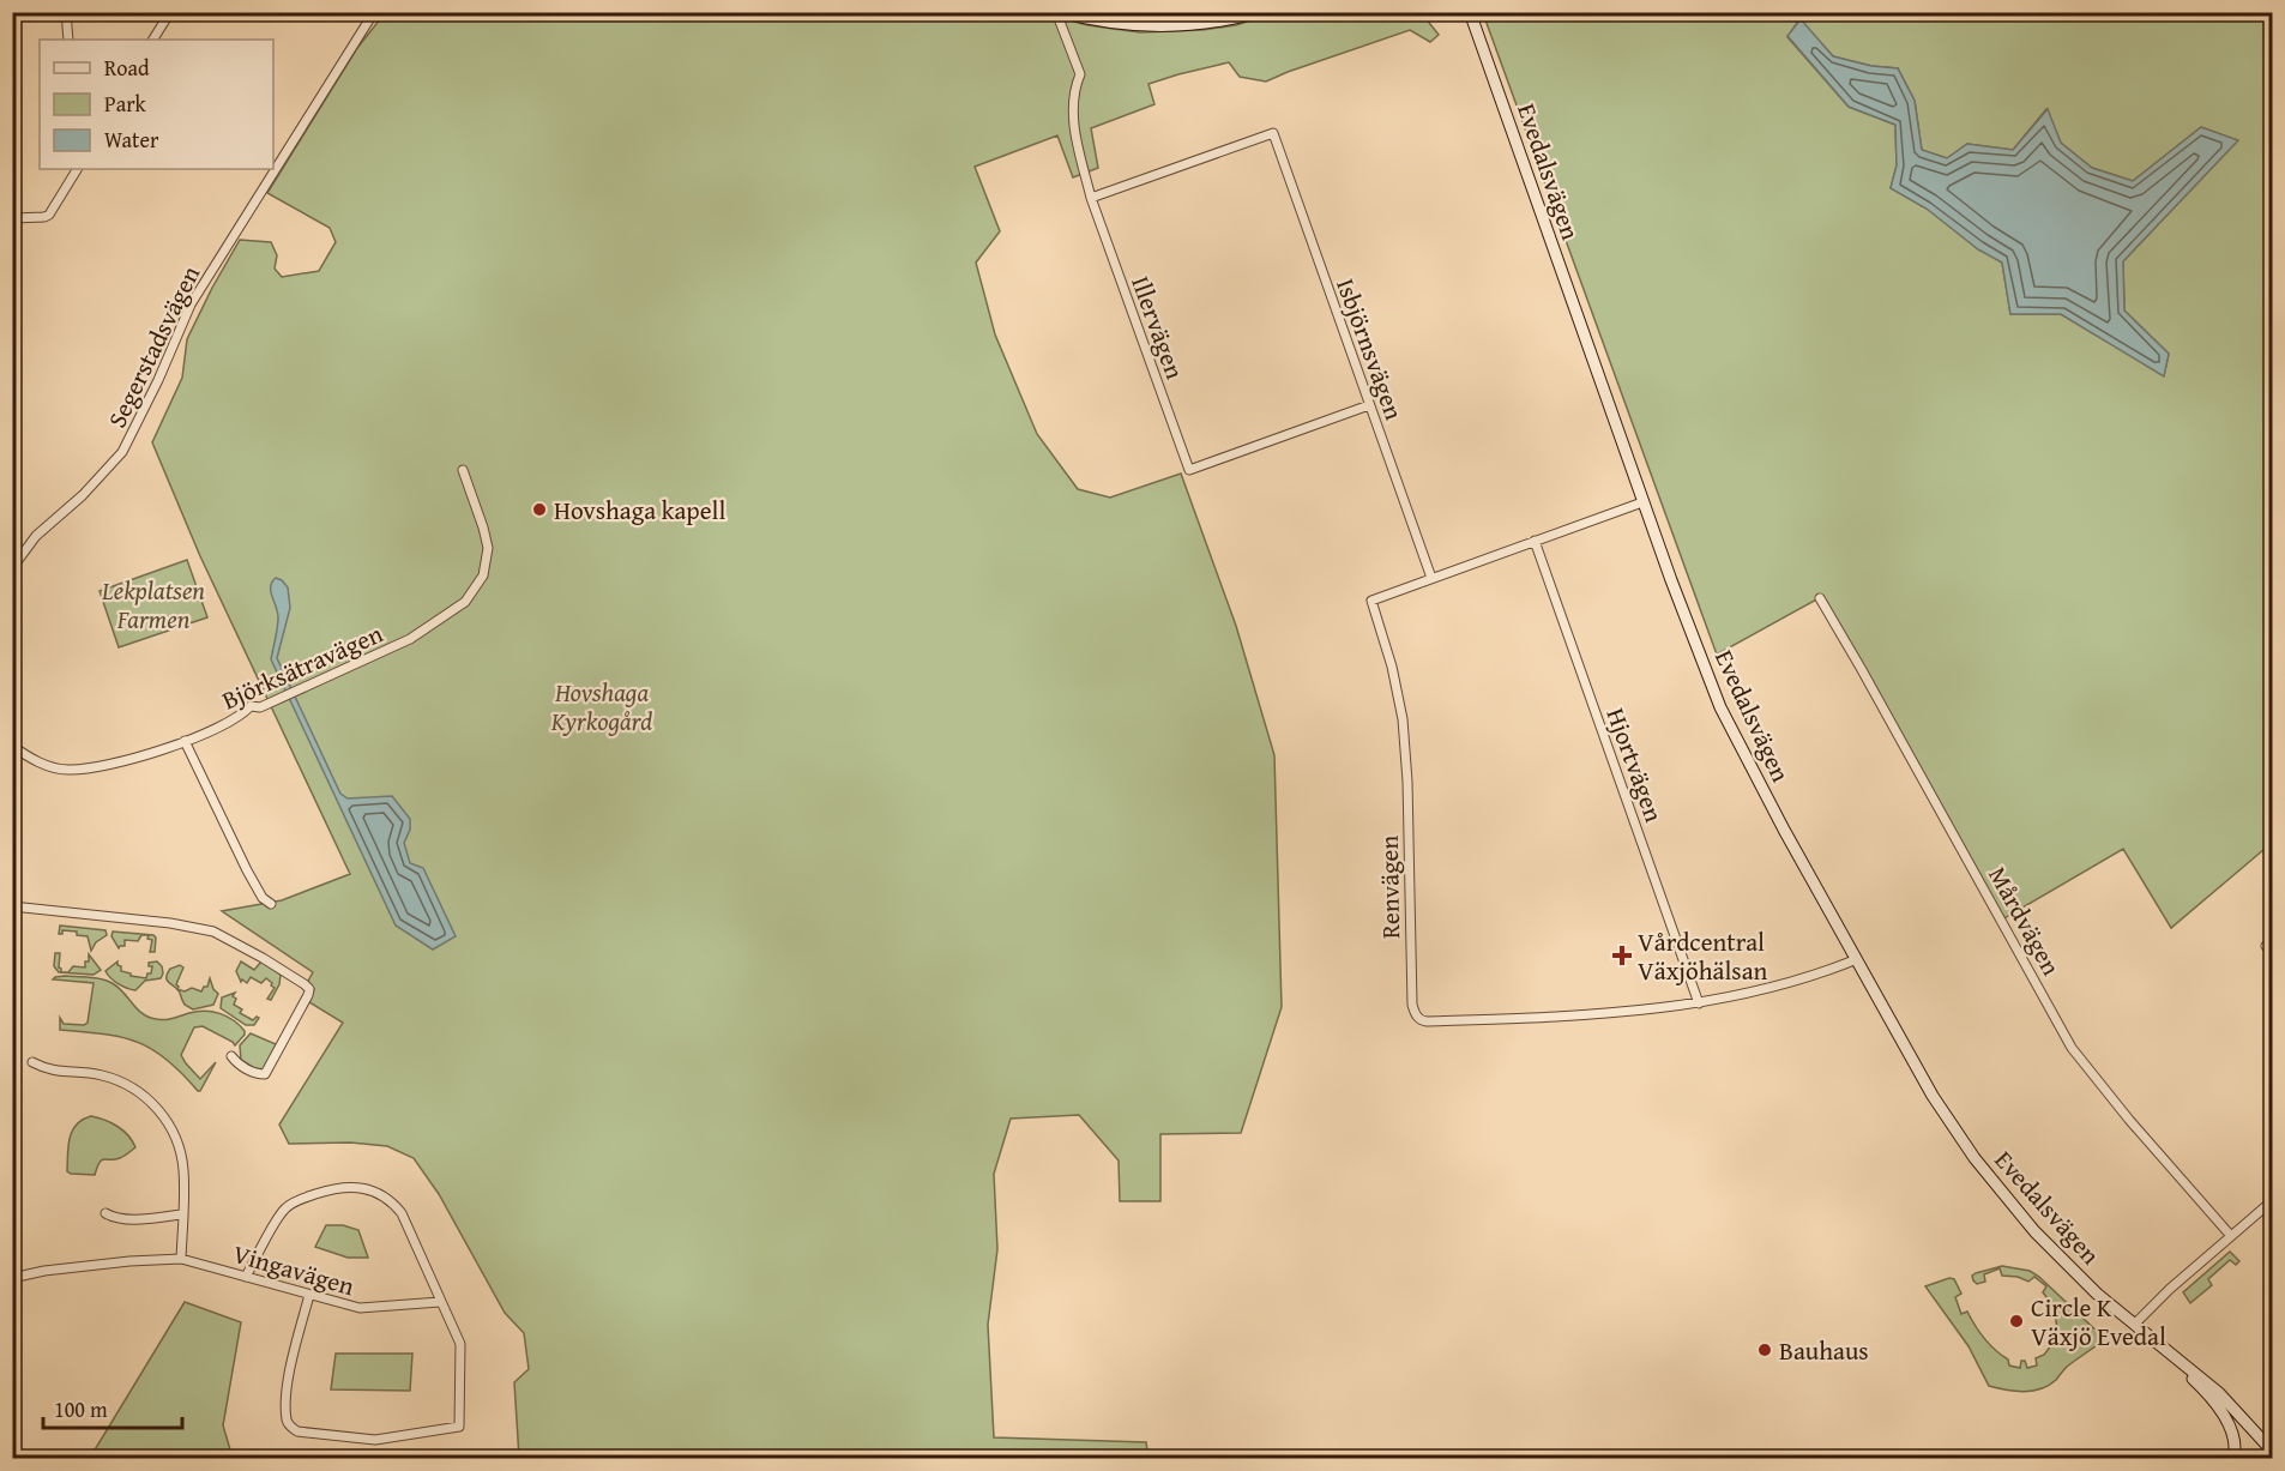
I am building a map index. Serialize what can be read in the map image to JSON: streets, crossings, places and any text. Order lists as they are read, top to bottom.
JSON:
{
  "streets": {
    "street": [
      "Evedalsvägen",
      "Illervägen",
      "Segerstadsvägen",
      "Isbjörnsvägen",
      "Björksätravägen",
      "Hjortvägen",
      "Renvägen",
      "Mårdvägen",
      "Vingavägen"
    ]
  },
  "crossings": [
    ["Evedalsvägen", "Renvägen"],
    ["Illervägen", "Isbjörnsvägen"],
    ["Isbjörnsvägen", "Renvägen"],
    ["Hjortvägen", "Renvägen"]
  ],
  "parks": ["Lekplatsen Farmen", "Hovshaga Kyrkogård"],
  "places": {
    "other": ["Hovshaga kapell", "Circle K Växjö Evedal", "Bauhaus"],
    "health": ["Vårdcentral Växjöhälsan"]
  },
  "legend": ["Road", "Park", "Water"],
  "scale_bar": "100 m"
}
